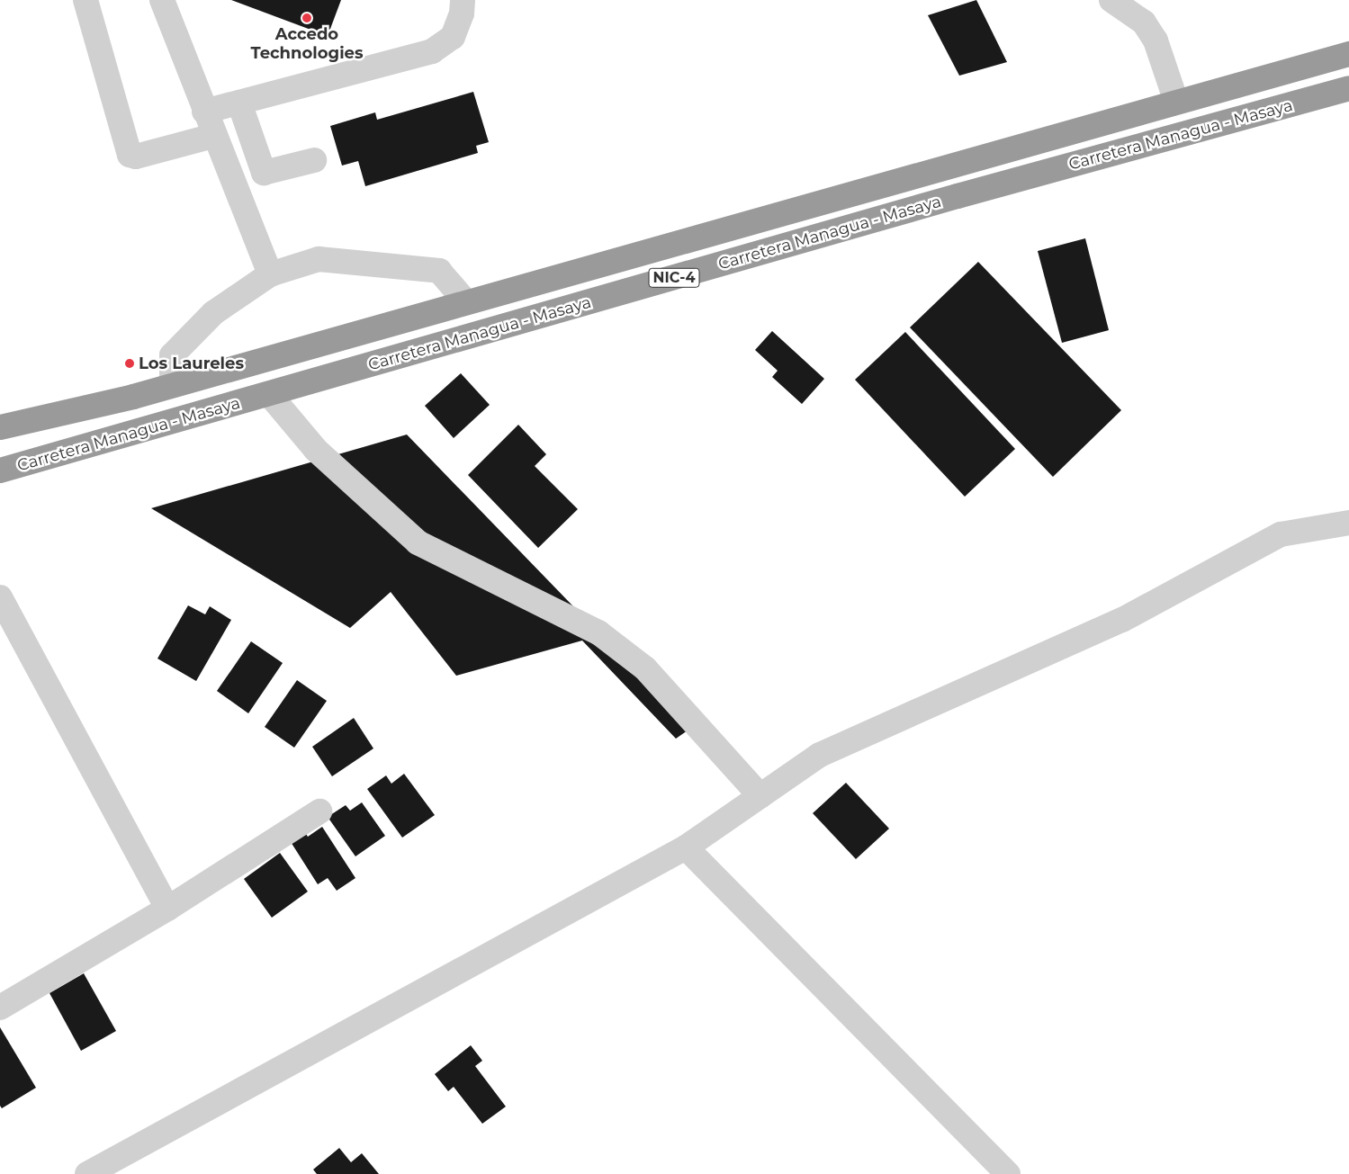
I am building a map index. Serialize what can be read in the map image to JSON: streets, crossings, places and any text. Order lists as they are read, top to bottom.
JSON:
{
  "streets": {
    "highway": ["Carretera Managua - Masaya", "NIC-4"]
  },
  "places": ["Accedo Technologies", "Los Laureles"]
}
